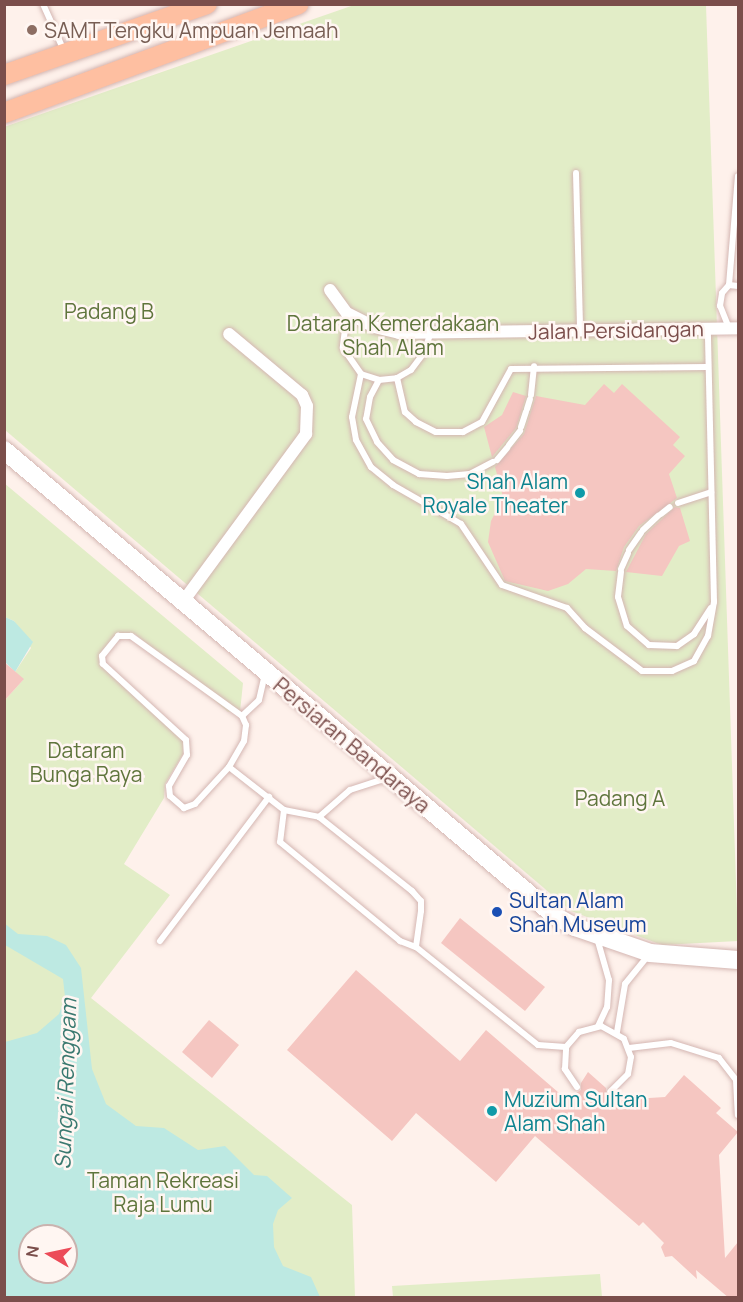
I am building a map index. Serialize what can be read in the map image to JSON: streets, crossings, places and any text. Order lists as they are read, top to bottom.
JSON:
{
  "streets": {
    "main road": ["Persiaran Bandaraya"],
    "street": ["Jalan Persidangan"]
  },
  "water": ["Sungai Renggam"],
  "parks": [
    "Padang B",
    "Dataran Kemerdakaan Shah Alam",
    "Dataran Bunga Raya",
    "Padang A",
    "Taman Rekreasi Raja Lumu"
  ],
  "places": [
    "SAMT Tengku Ampuan Jemaah",
    "Shah Alam Royale Theater",
    "Sultan Alam Shah Museum",
    "Muzium Sultan Alam Shah"
  ],
  "north": "left"
}
